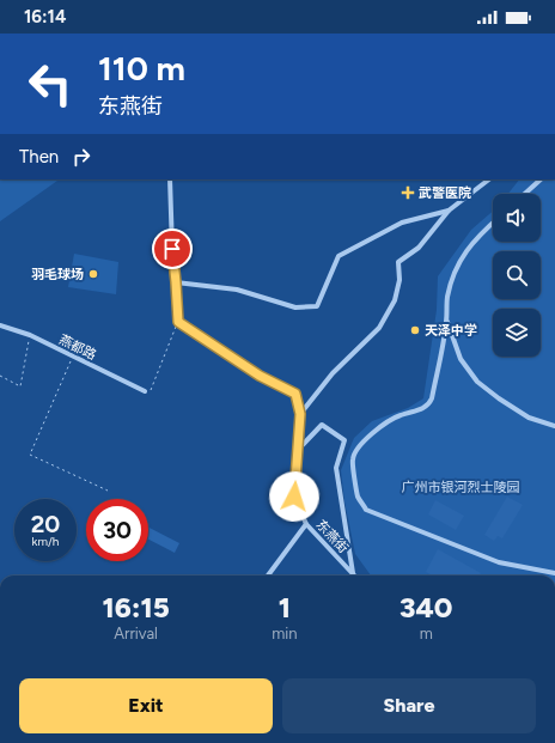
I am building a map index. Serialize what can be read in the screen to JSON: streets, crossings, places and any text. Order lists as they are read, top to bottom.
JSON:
{
  "streets": {
    "street": ["燕都路", "东燕街"]
  },
  "parks": ["广州市银河烈士陵园"],
  "places": {
    "health": ["武警医院"],
    "other": ["羽毛球场", "天泽中学"]
  },
  "page": {
    "status": "16:14",
    "turn": ["110 m", "东燕街"],
    "then": "Then",
    "speed": "20 km/h",
    "limit": "30",
    "eta": [
      "16:15",
      "Arrival",
      "1",
      "min",
      "340",
      "m"
    ],
    "buttons": ["Exit", "Share"]
  }
}
